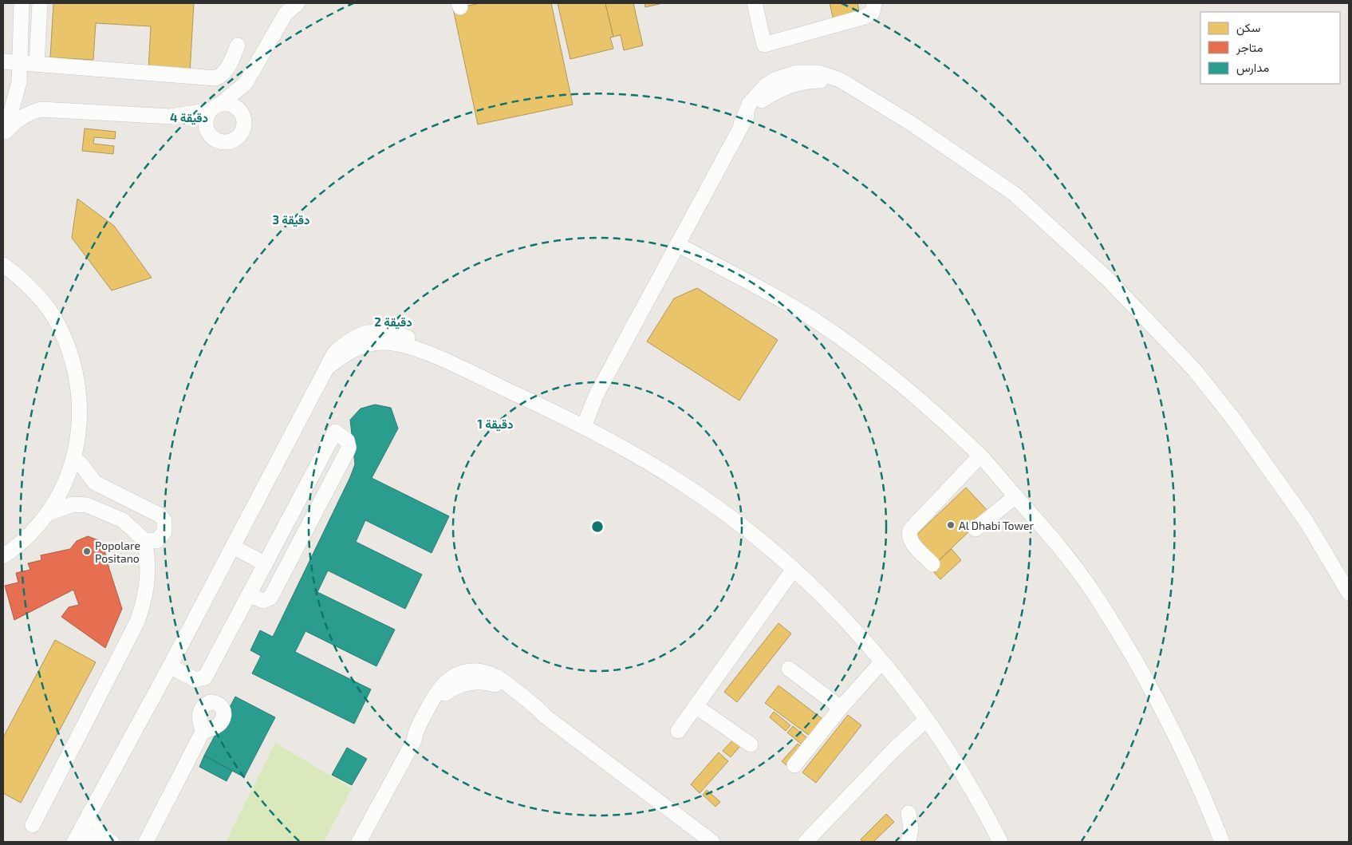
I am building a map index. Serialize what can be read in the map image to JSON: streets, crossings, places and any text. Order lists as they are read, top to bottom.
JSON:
{
  "places": ["Al Dhabi Tower", "Popolare Positano"],
  "legend": ["سكن", "متاجر", "مدارس"],
  "rings": [
    "4 دقيقة",
    "3 دقيقة",
    "2 دقيقة",
    "1 دقيقة"
  ]
}
